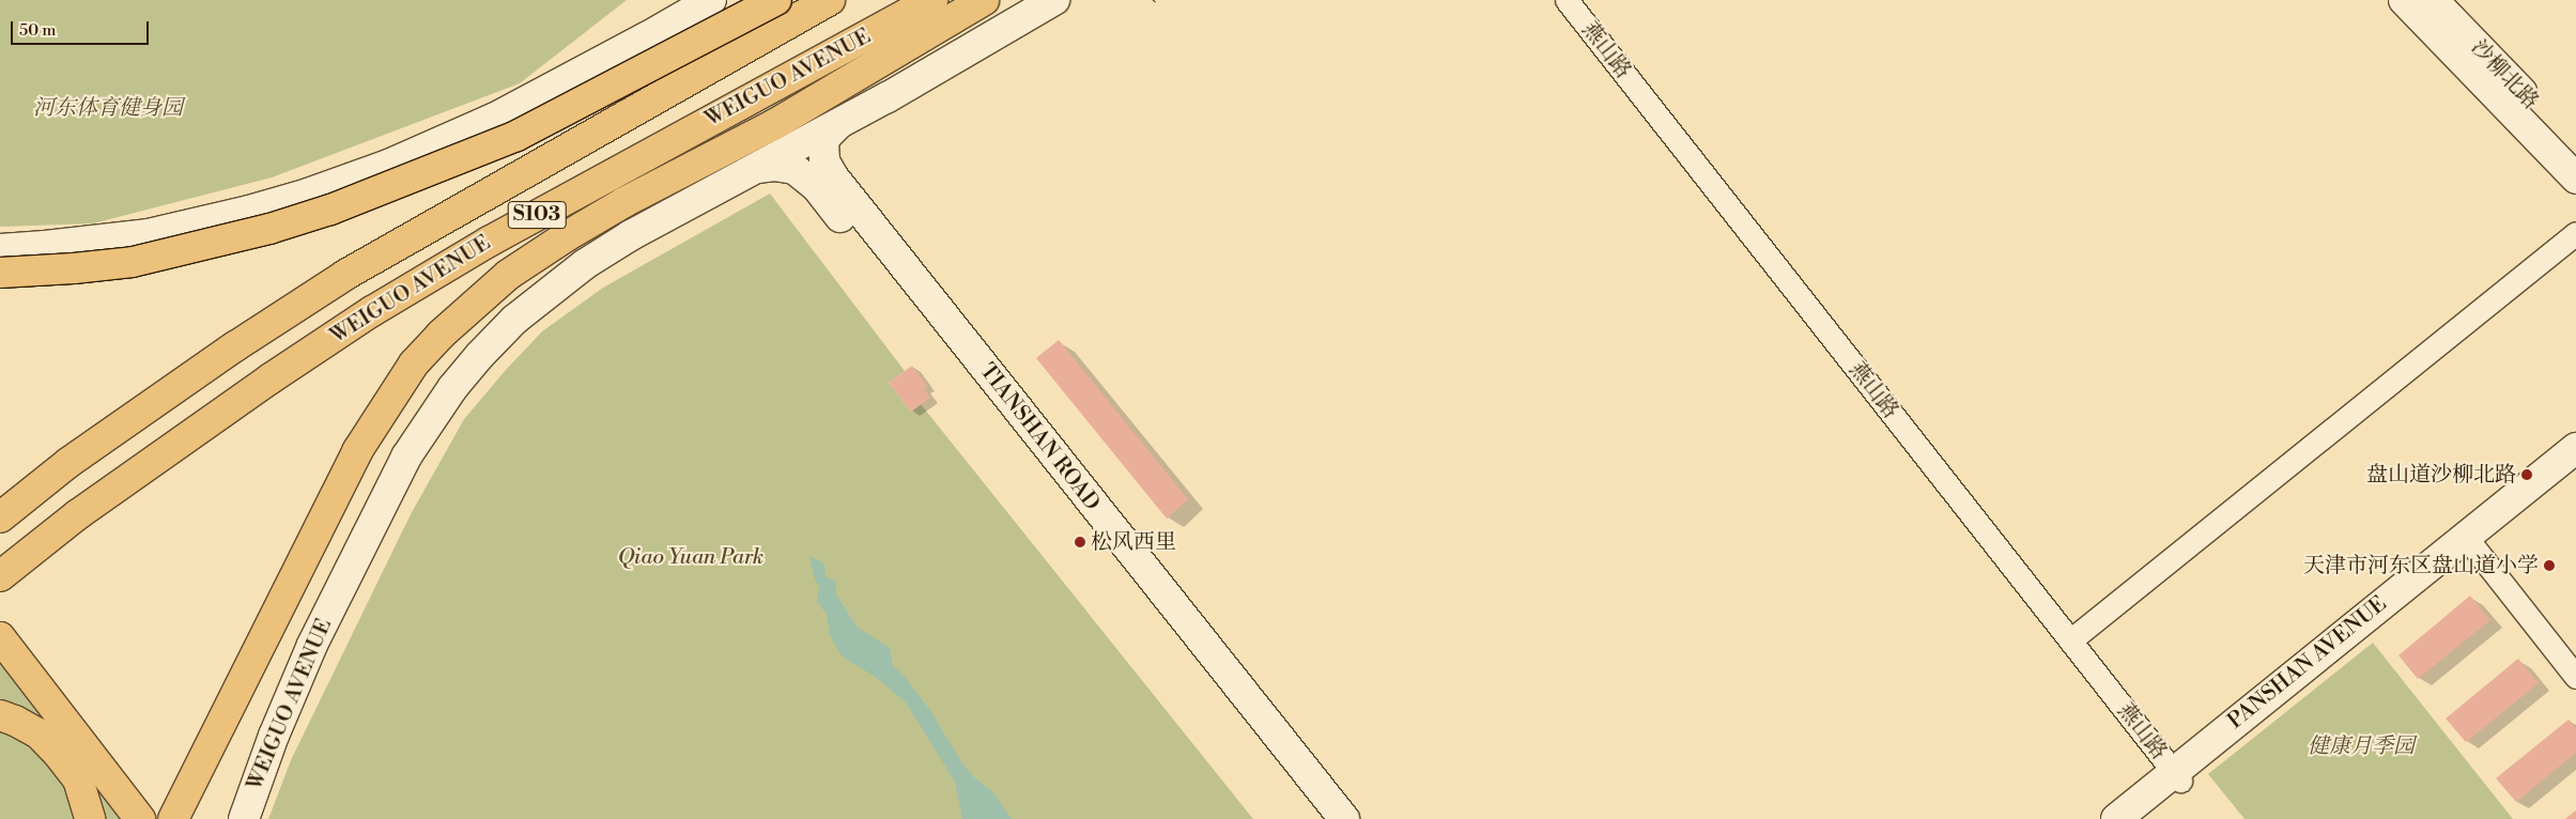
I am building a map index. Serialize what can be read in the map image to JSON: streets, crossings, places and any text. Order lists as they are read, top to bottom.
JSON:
{
  "streets": {
    "main road": ["WEIGUO AVENUE", "S103"],
    "street": [
      "燕山路",
      "沙柳北路",
      "TIANSHAN ROAD",
      "PANSHAN AVENUE"
    ]
  },
  "crossings": [
    ["燕山路", "PANSHAN AVENUE"],
    ["WEIGUO AVENUE", "TIANSHAN ROAD"]
  ],
  "parks": ["河东体育健身园", "Qiao Yuan Park", "健康月季园"],
  "places": ["盘山道沙柳北路", "松风西里", "天津市河东区盘山道小学"],
  "scale_bar": "50 m"
}
